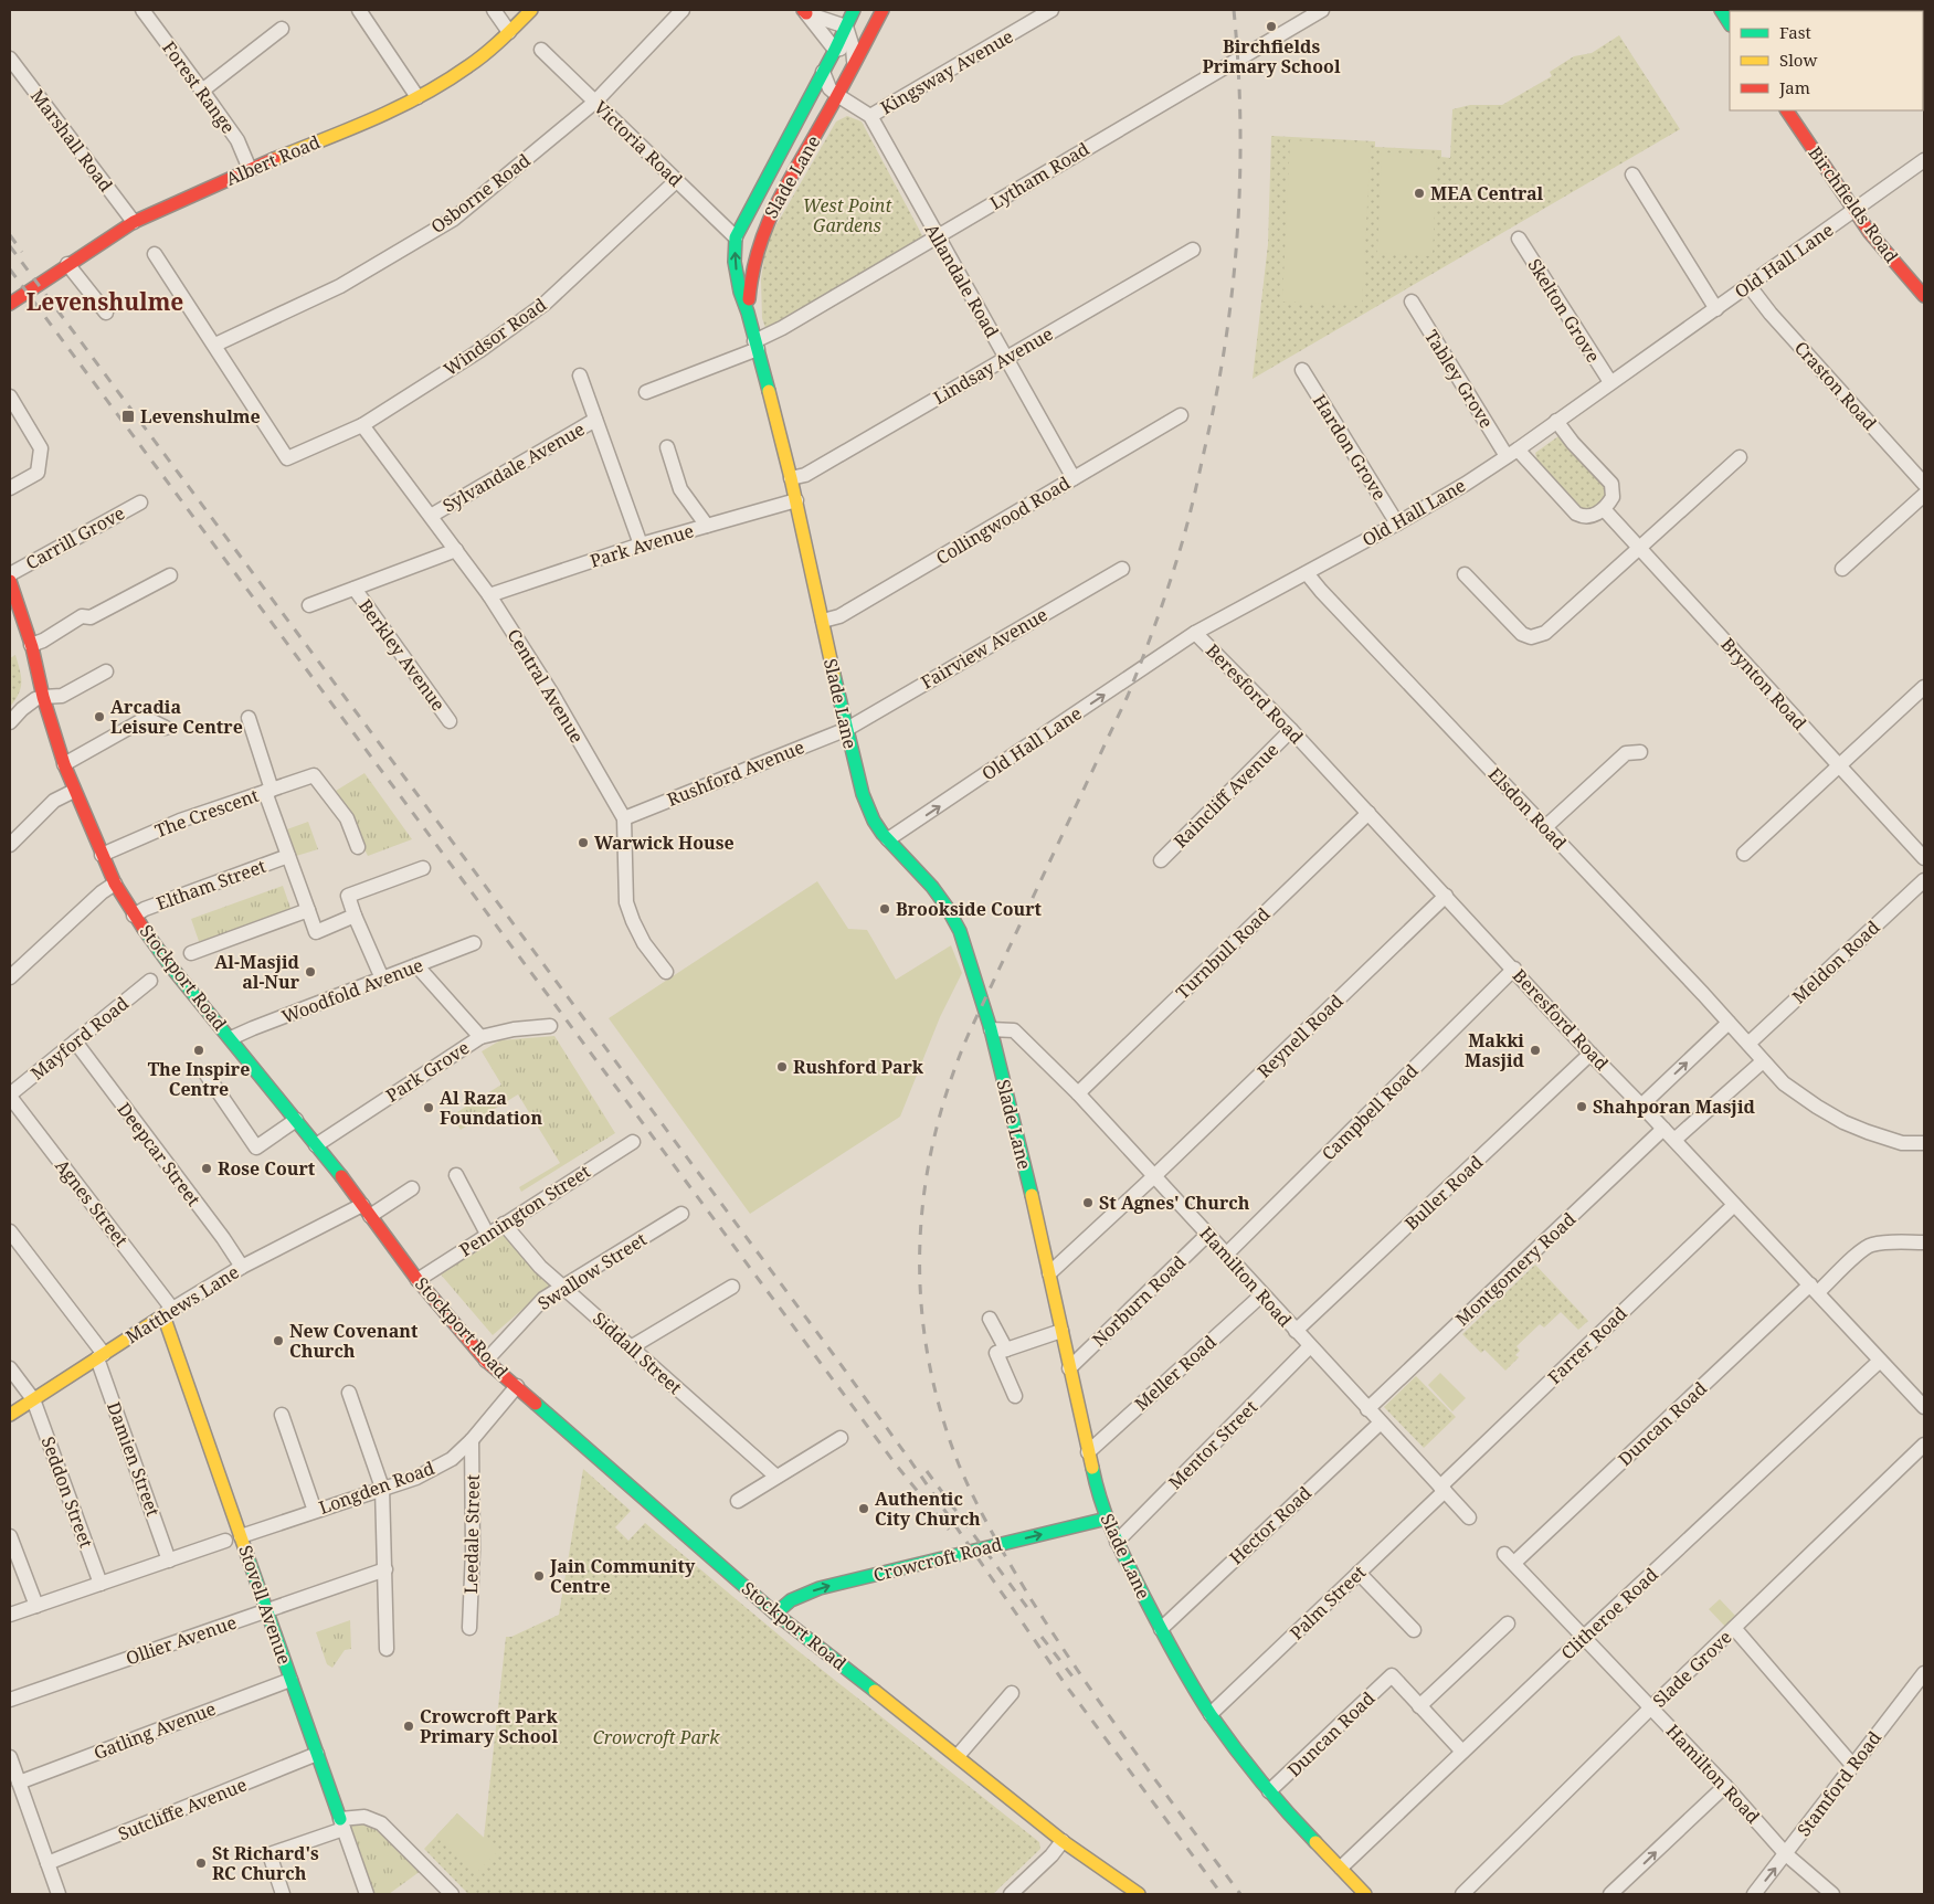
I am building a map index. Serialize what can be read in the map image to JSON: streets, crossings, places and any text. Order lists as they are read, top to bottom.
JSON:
{
  "streets": {
    "main road": [
      "Albert Road",
      "Slade Lane",
      "Birchfields Road",
      "Stockport Road",
      "Matthews Lane",
      "Crowcroft Road",
      "Stovell Avenue"
    ],
    "street": [
      "Kingsway Avenue",
      "Forest Range",
      "Marshall Road",
      "Victoria Road",
      "Lytham Road",
      "Osborne Road",
      "Old Hall Lane",
      "Allandale Road",
      "Skelton Grove",
      "Windsor Road",
      "Lindsay Avenue",
      "Tabley Grove",
      "Craston Road",
      "Hardon Grove",
      "Sylvandale Avenue",
      "Collingwood Road",
      "Carrill Grove",
      "Park Avenue",
      "Fairview Avenue",
      "Berkley Avenue",
      "Brynton Road",
      "Central Avenue",
      "Beresford Road",
      "Rushford Avenue",
      "Raincliff Avenue",
      "Elsdon Road",
      "The Crescent",
      "Eltham Street",
      "Turnbull Road",
      "Meldon Road",
      "Woodfold Avenue",
      "Reynell Road",
      "Mayford Road",
      "Park Grove",
      "Campbell Road",
      "Deepcar Street",
      "Buller Road",
      "Agnes Street",
      "Pennington Street",
      "Montgomery Road",
      "Swallow Street",
      "Hamilton Road",
      "Norburn Road",
      "Farrer Road",
      "Siddall Street",
      "Meller Road",
      "Duncan Road",
      "Mentor Street",
      "Damien Street",
      "Longden Road",
      "Seddon Street",
      "Hector Road",
      "Leedale Street",
      "Palm Street",
      "Clitheroe Road",
      "Ollier Avenue",
      "Slade Grove",
      "Gatling Avenue",
      "Stamford Road",
      "Sutcliffe Avenue"
    ]
  },
  "crossings": [
    ["Kingsway Avenue", "Allandale Road"],
    ["Forest Range", "Albert Road"],
    ["Marshall Road", "Albert Road"],
    ["Victoria Road", "Slade Lane"],
    ["Victoria Road", "Osborne Road"],
    ["Victoria Road", "Windsor Road"],
    ["Lytham Road", "Slade Lane"],
    ["Lytham Road", "Allandale Road"],
    ["Slade Lane", "Old Hall Lane"],
    ["Slade Lane", "Allandale Road"],
    ["Slade Lane", "Lindsay Avenue"],
    ["Slade Lane", "Collingwood Road"],
    ["Slade Lane", "Park Avenue"],
    ["Slade Lane", "Fairview Avenue"],
    ["Slade Lane", "Rushford Avenue"],
    ["Slade Lane", "Reynell Road"],
    ["Slade Lane", "Hamilton Road"],
    ["Slade Lane", "Norburn Road"],
    ["Slade Lane", "Meller Road"],
    ["Slade Lane", "Duncan Road"],
    ["Slade Lane", "Mentor Street"],
    ["Slade Lane", "Hector Road"],
    ["Slade Lane", "Crowcroft Road"],
    ["Slade Lane", "Palm Street"],
    ["Slade Lane", "Clitheroe Road"],
    ["Osborne Road", "Windsor Road"],
    ["Birchfields Road", "Old Hall Lane"],
    ["Old Hall Lane", "Skelton Grove"],
    ["Old Hall Lane", "Tabley Grove"],
    ["Old Hall Lane", "Craston Road"],
    ["Old Hall Lane", "Hardon Grove"],
    ["Old Hall Lane", "Beresford Road"],
    ["Old Hall Lane", "Elsdon Road"],
    ["Allandale Road", "Lindsay Avenue"],
    ["Allandale Road", "Collingwood Road"],
    ["Windsor Road", "Central Avenue"],
    ["Sylvandale Avenue", "Central Avenue"],
    ["Park Avenue", "Central Avenue"],
    ["Fairview Avenue", "Rushford Avenue"],
    ["Central Avenue", "Rushford Avenue"],
    ["Beresford Road", "Raincliff Avenue"],
    ["Beresford Road", "Turnbull Road"],
    ["Beresford Road", "Reynell Road"],
    ["Beresford Road", "Campbell Road"],
    ["Beresford Road", "Buller Road"],
    ["Beresford Road", "Montgomery Road"],
    ["Beresford Road", "Farrer Road"],
    ["Beresford Road", "Duncan Road"],
    ["Beresford Road", "Clitheroe Road"],
    ["Elsdon Road", "Meldon Road"],
    ["The Crescent", "Stockport Road"],
    ["Eltham Street", "Stockport Road"],
    ["Turnbull Road", "Hamilton Road"],
    ["Stockport Road", "Woodfold Avenue"],
    ["Stockport Road", "Park Grove"],
    ["Stockport Road", "Pennington Street"],
    ["Stockport Road", "Swallow Street"],
    ["Stockport Road", "Matthews Lane"],
    ["Stockport Road", "Longden Road"],
    ["Stockport Road", "Crowcroft Road"],
    ["Reynell Road", "Hamilton Road"],
    ["Mayford Road", "Deepcar Street"],
    ["Mayford Road", "Agnes Street"],
    ["Campbell Road", "Hamilton Road"],
    ["Deepcar Street", "Matthews Lane"],
    ["Buller Road", "Hamilton Road"],
    ["Agnes Street", "Matthews Lane"],
    ["Agnes Street", "Stovell Avenue"],
    ["Pennington Street", "Siddall Street"],
    ["Montgomery Road", "Hamilton Road"],
    ["Swallow Street", "Siddall Street"],
    ["Hamilton Road", "Norburn Road"],
    ["Hamilton Road", "Farrer Road"],
    ["Hamilton Road", "Meller Road"],
    ["Hamilton Road", "Duncan Road"],
    ["Hamilton Road", "Mentor Street"],
    ["Hamilton Road", "Hector Road"],
    ["Hamilton Road", "Palm Street"],
    ["Hamilton Road", "Clitheroe Road"],
    ["Hamilton Road", "Slade Grove"],
    ["Hamilton Road", "Stamford Road"],
    ["Matthews Lane", "Damien Street"],
    ["Matthews Lane", "Seddon Street"],
    ["Matthews Lane", "Stovell Avenue"],
    ["Farrer Road", "Palm Street"],
    ["Longden Road", "Leedale Street"],
    ["Longden Road", "Stovell Avenue"],
    ["Stovell Avenue", "Ollier Avenue"],
    ["Stovell Avenue", "Gatling Avenue"],
    ["Stovell Avenue", "Sutcliffe Avenue"]
  ],
  "one_way": ["Crowcroft Road"],
  "districts": ["Levenshulme"],
  "parks": ["West Point Gardens", "Crowcroft Park"],
  "places": {
    "other": [
      "Birchfields Primary School",
      "MEA Central",
      "Arcadia Leisure Centre",
      "Warwick House",
      "Brookside Court",
      "Al-Masjid al-Nur",
      "The Inspire Centre",
      "Makki Masjid",
      "Rushford Park",
      "Shahporan Masjid",
      "Al Raza Foundation",
      "Rose Court",
      "St Agnes' Church",
      "New Covenant Church",
      "Authentic City Church",
      "Jain Community Centre",
      "Crowcroft Park Primary School",
      "St Richard's RC Church"
    ],
    "transit": ["Levenshulme"]
  },
  "legend": ["Fast", "Slow", "Jam"]
}
